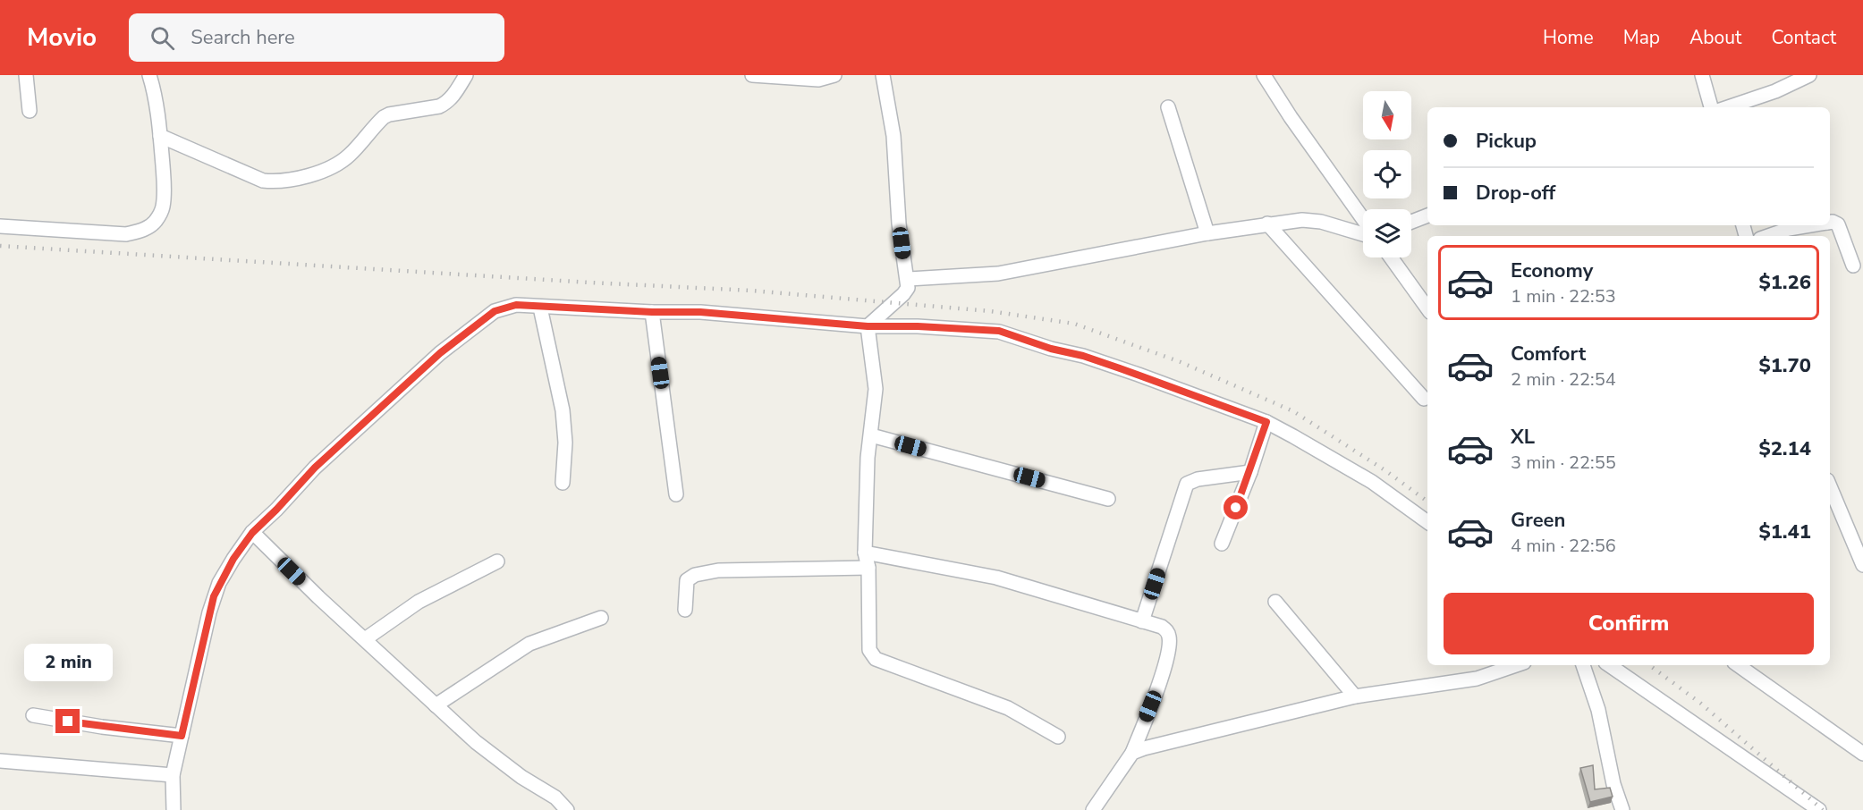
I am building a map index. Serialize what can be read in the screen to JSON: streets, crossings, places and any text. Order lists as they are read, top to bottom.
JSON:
{
  "north": "bottom",
  "page": {
    "header": "Movio",
    "search": "Search here",
    "nav": [
      "Home",
      "Map",
      "About",
      "Contact"
    ],
    "banner": ["Pickup", "Drop-off"],
    "list": [
      {
        "name": "Economy",
        "note": "1 min · 22:53",
        "value": "$1.26"
      },
      {
        "name": "Comfort",
        "note": "2 min · 22:54",
        "value": "$1.70"
      },
      {
        "name": "XL",
        "note": "3 min · 22:55",
        "value": "$2.14"
      },
      {
        "name": "Green",
        "note": "4 min · 22:56",
        "value": "$1.41"
      }
    ],
    "buttons": "Confirm",
    "bubble": "2 min"
  }
}
